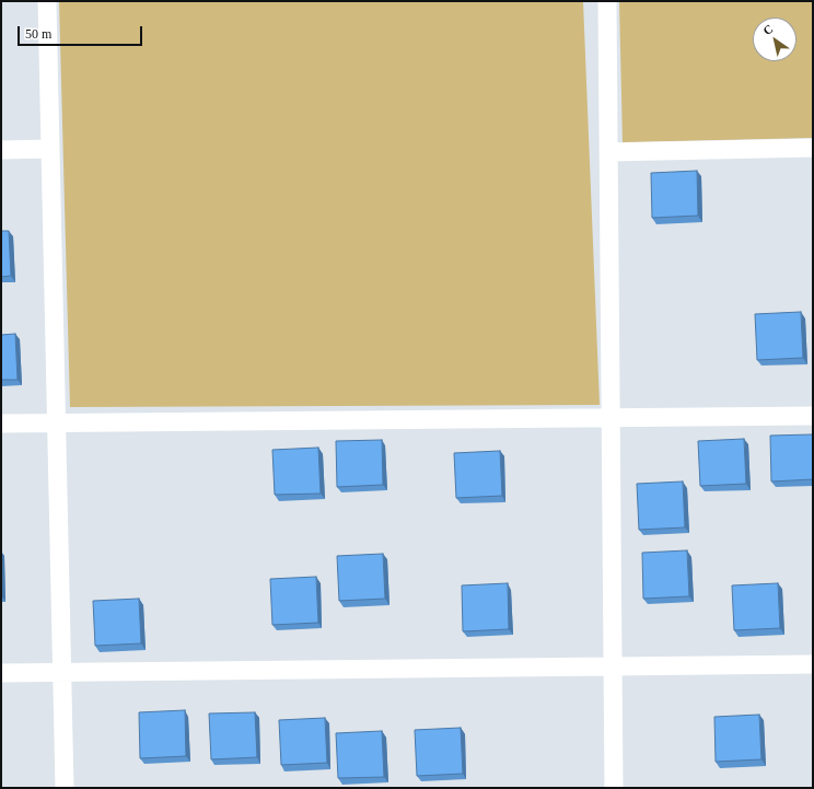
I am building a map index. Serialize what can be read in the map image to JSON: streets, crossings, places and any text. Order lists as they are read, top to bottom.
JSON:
{
  "scale_bar": "50 m",
  "north": "top left"
}
